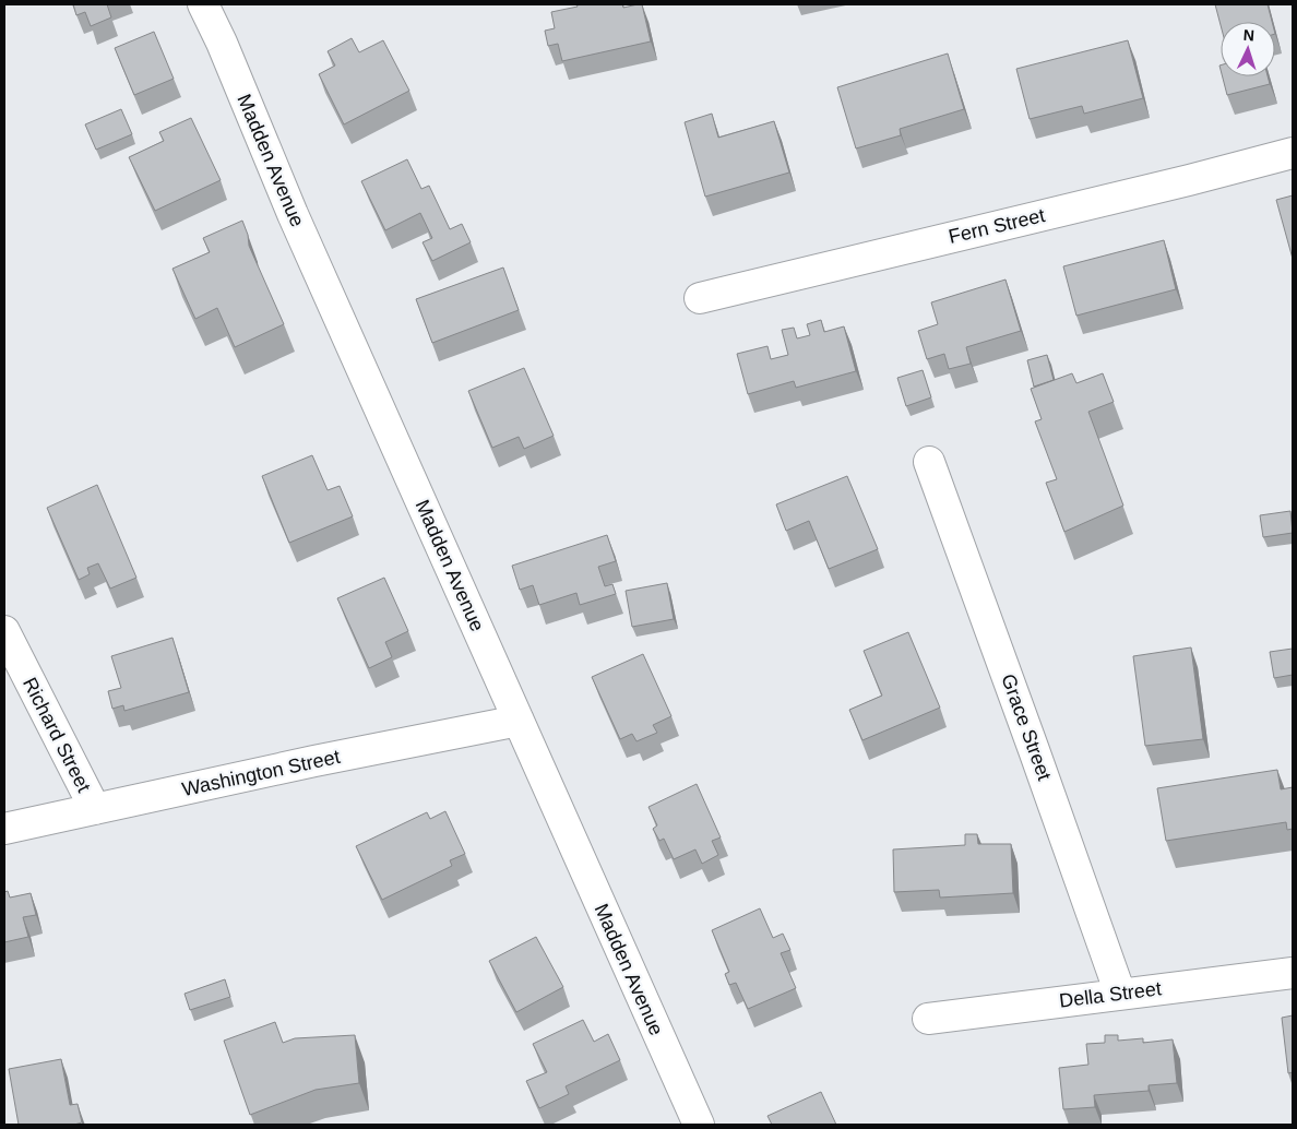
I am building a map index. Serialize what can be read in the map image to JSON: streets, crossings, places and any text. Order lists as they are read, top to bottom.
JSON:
{
  "streets": {
    "street": [
      "Madden Avenue",
      "Fern Street",
      "Grace Street",
      "Richard Street",
      "Washington Street",
      "Della Street"
    ]
  },
  "crossings": [
    ["Madden Avenue", "Washington Street"],
    ["Grace Street", "Della Street"],
    ["Richard Street", "Washington Street"]
  ],
  "north": "top"
}
